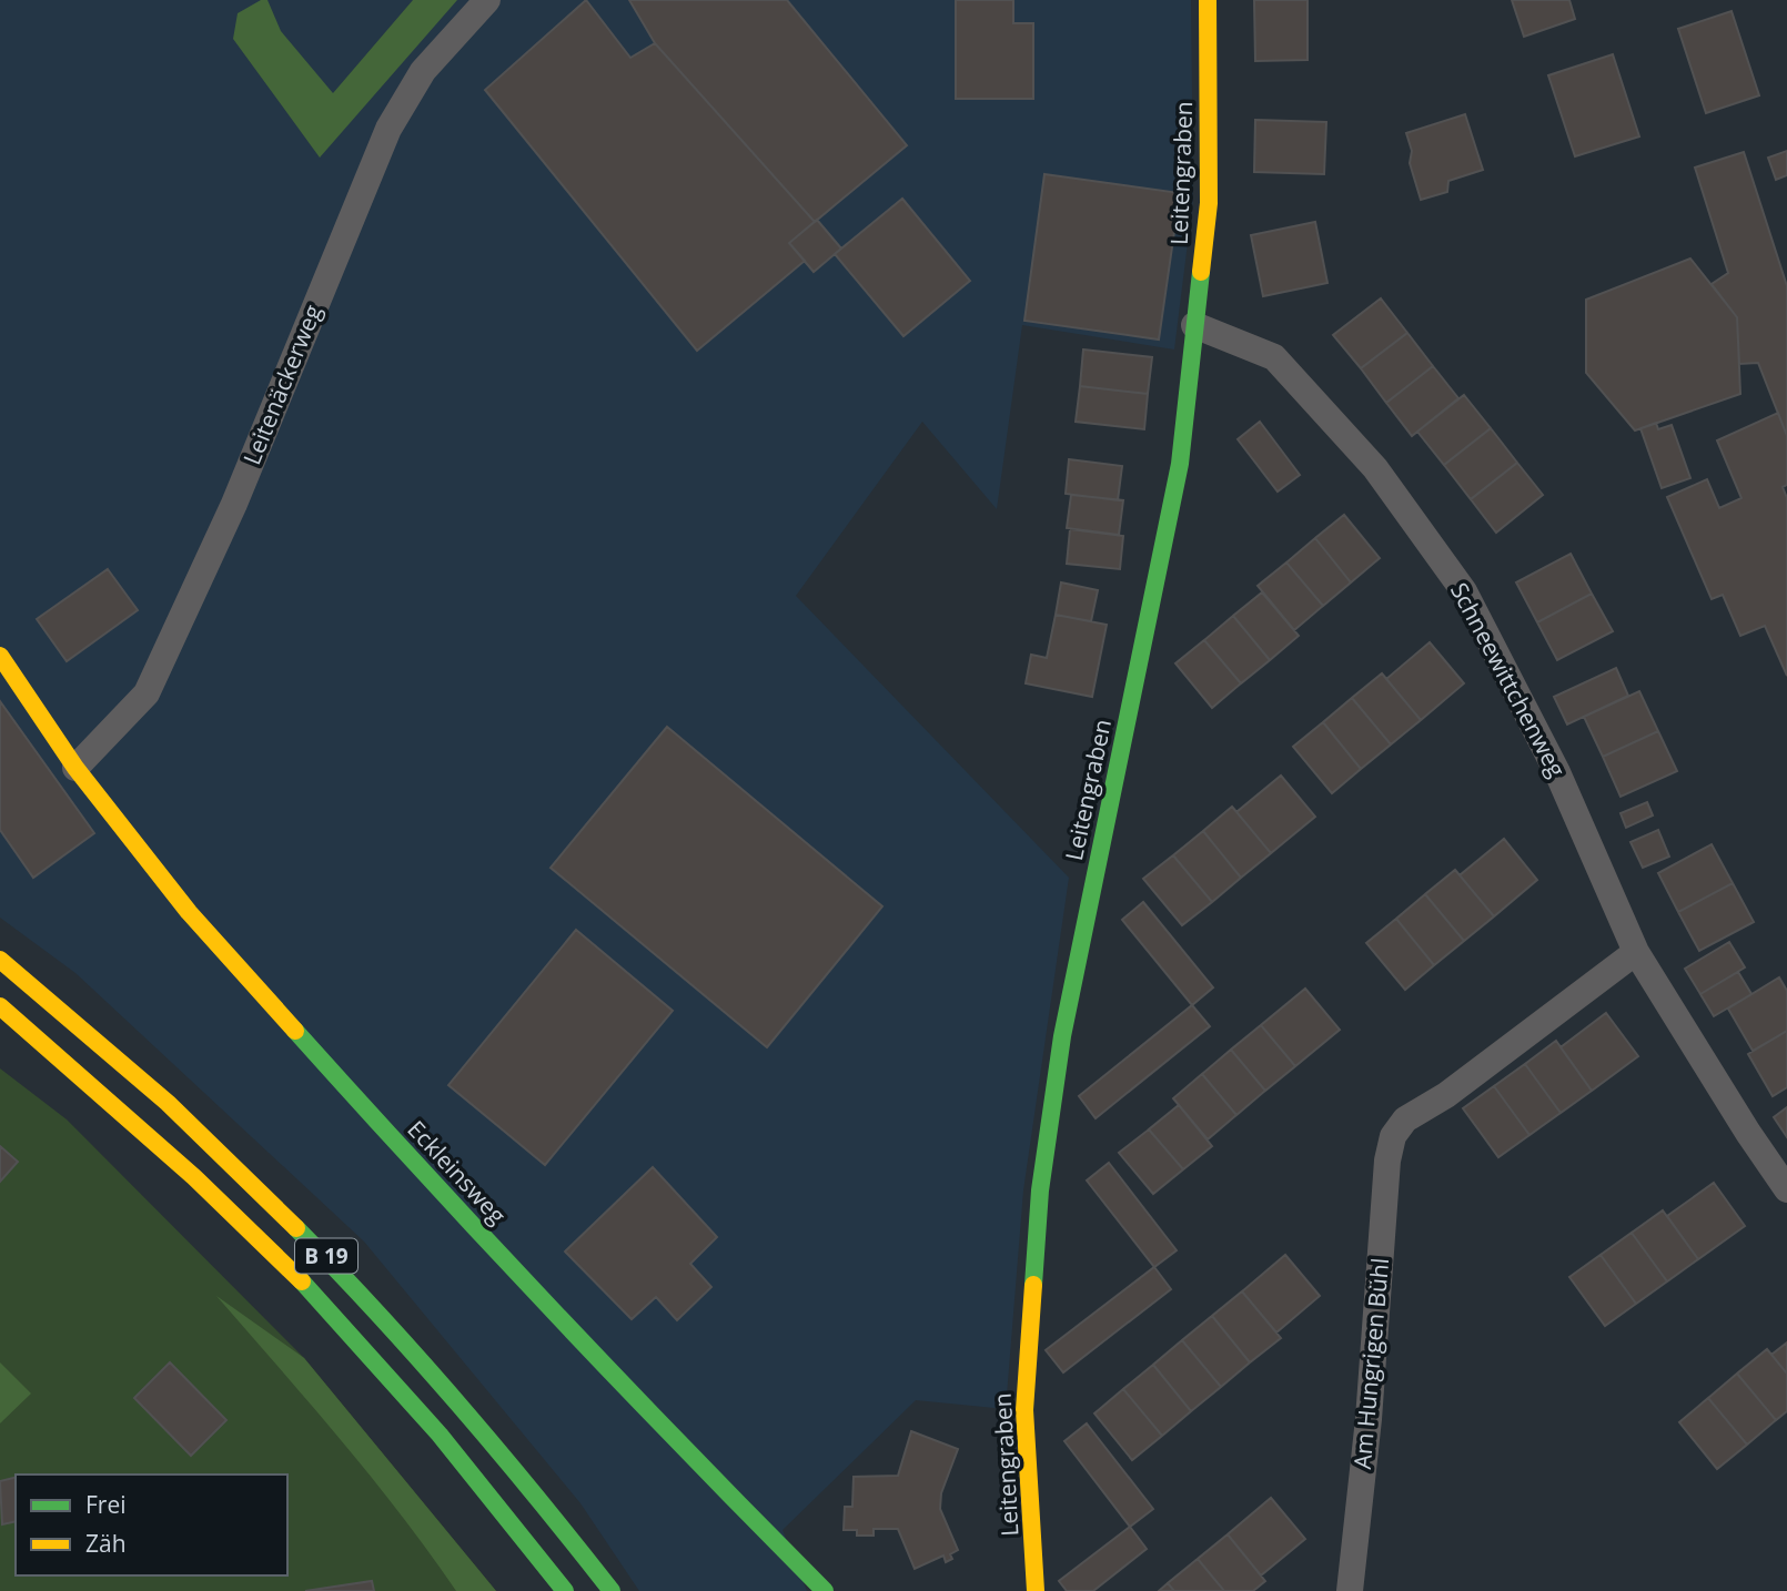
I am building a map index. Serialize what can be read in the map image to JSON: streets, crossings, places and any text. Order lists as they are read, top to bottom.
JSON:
{
  "streets": {
    "street": [
      "Leitengraben",
      "Leitenäckerweg",
      "Schneewittchenweg",
      "Eckleinsweg",
      "B 19",
      "Am Hungrigen Bühl"
    ]
  },
  "crossings": [
    ["Leitengraben", "Schneewittchenweg"],
    ["Leitenäckerweg", "Eckleinsweg"],
    ["Schneewittchenweg", "Am Hungrigen Bühl"]
  ],
  "legend": ["Frei", "Zäh"]
}
